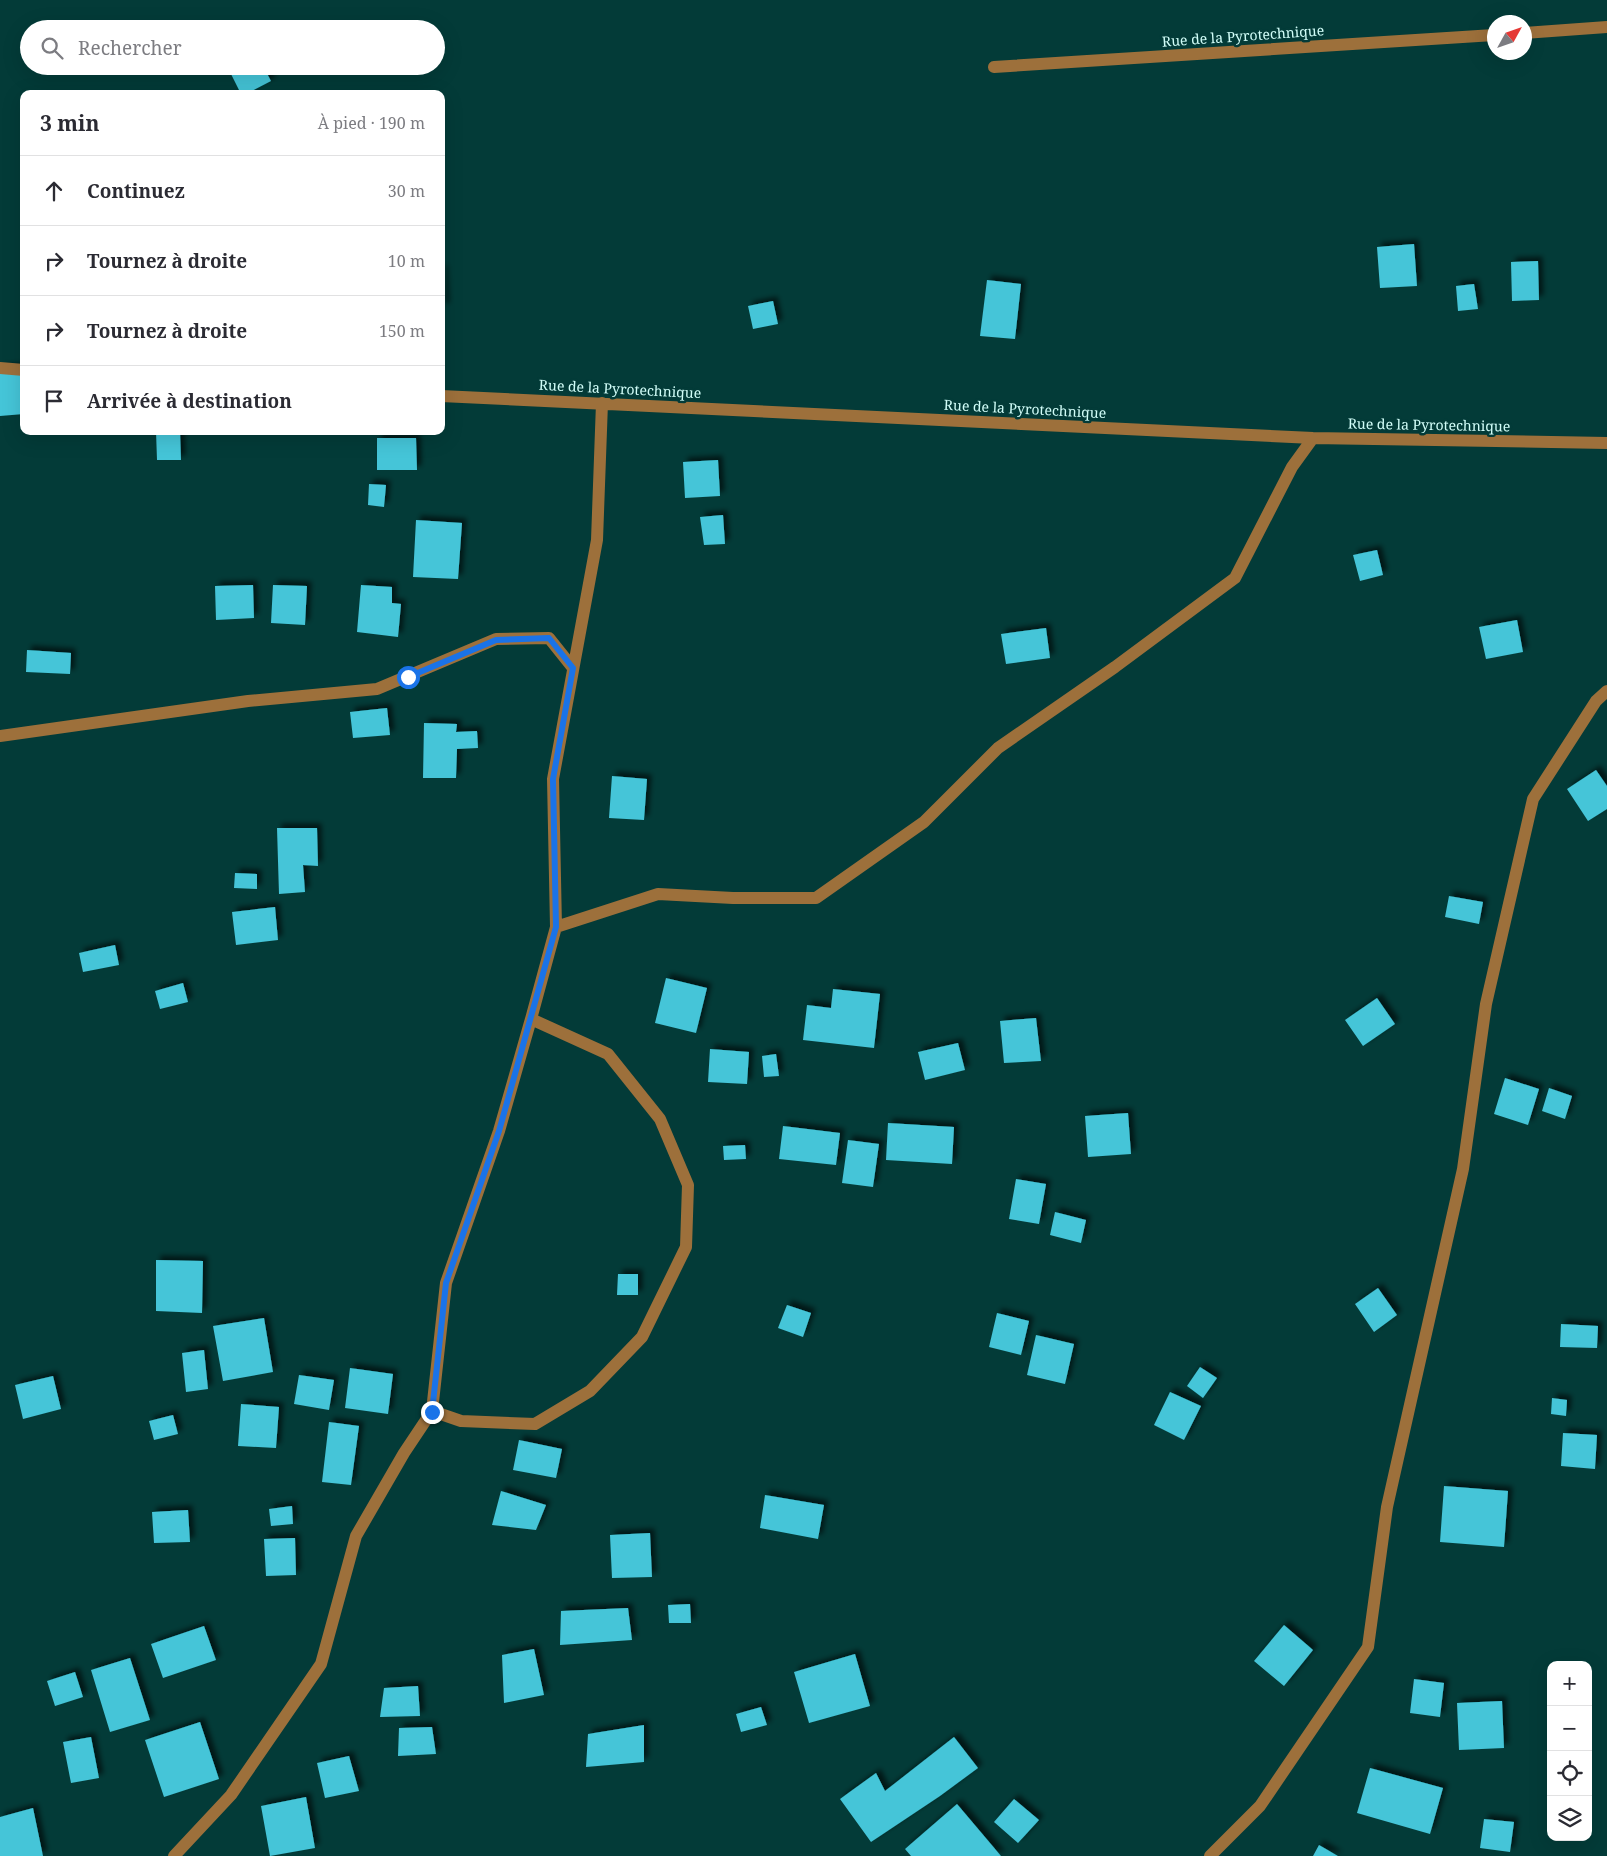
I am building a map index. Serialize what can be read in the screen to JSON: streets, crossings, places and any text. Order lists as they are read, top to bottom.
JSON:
{
  "streets": {
    "street": ["Rue de la Pyrotechnique"]
  },
  "north": "top right",
  "page": {
    "search": "Rechercher",
    "heading": ["3 min", "À pied · 190 m"],
    "list": [
      ["Continuez", "30 m"],
      ["Tournez à droite", "10 m"],
      ["Tournez à droite", "150 m"],
      "Arrivée à destination"
    ],
    "map_buttons": ["+", "−"]
  }
}
